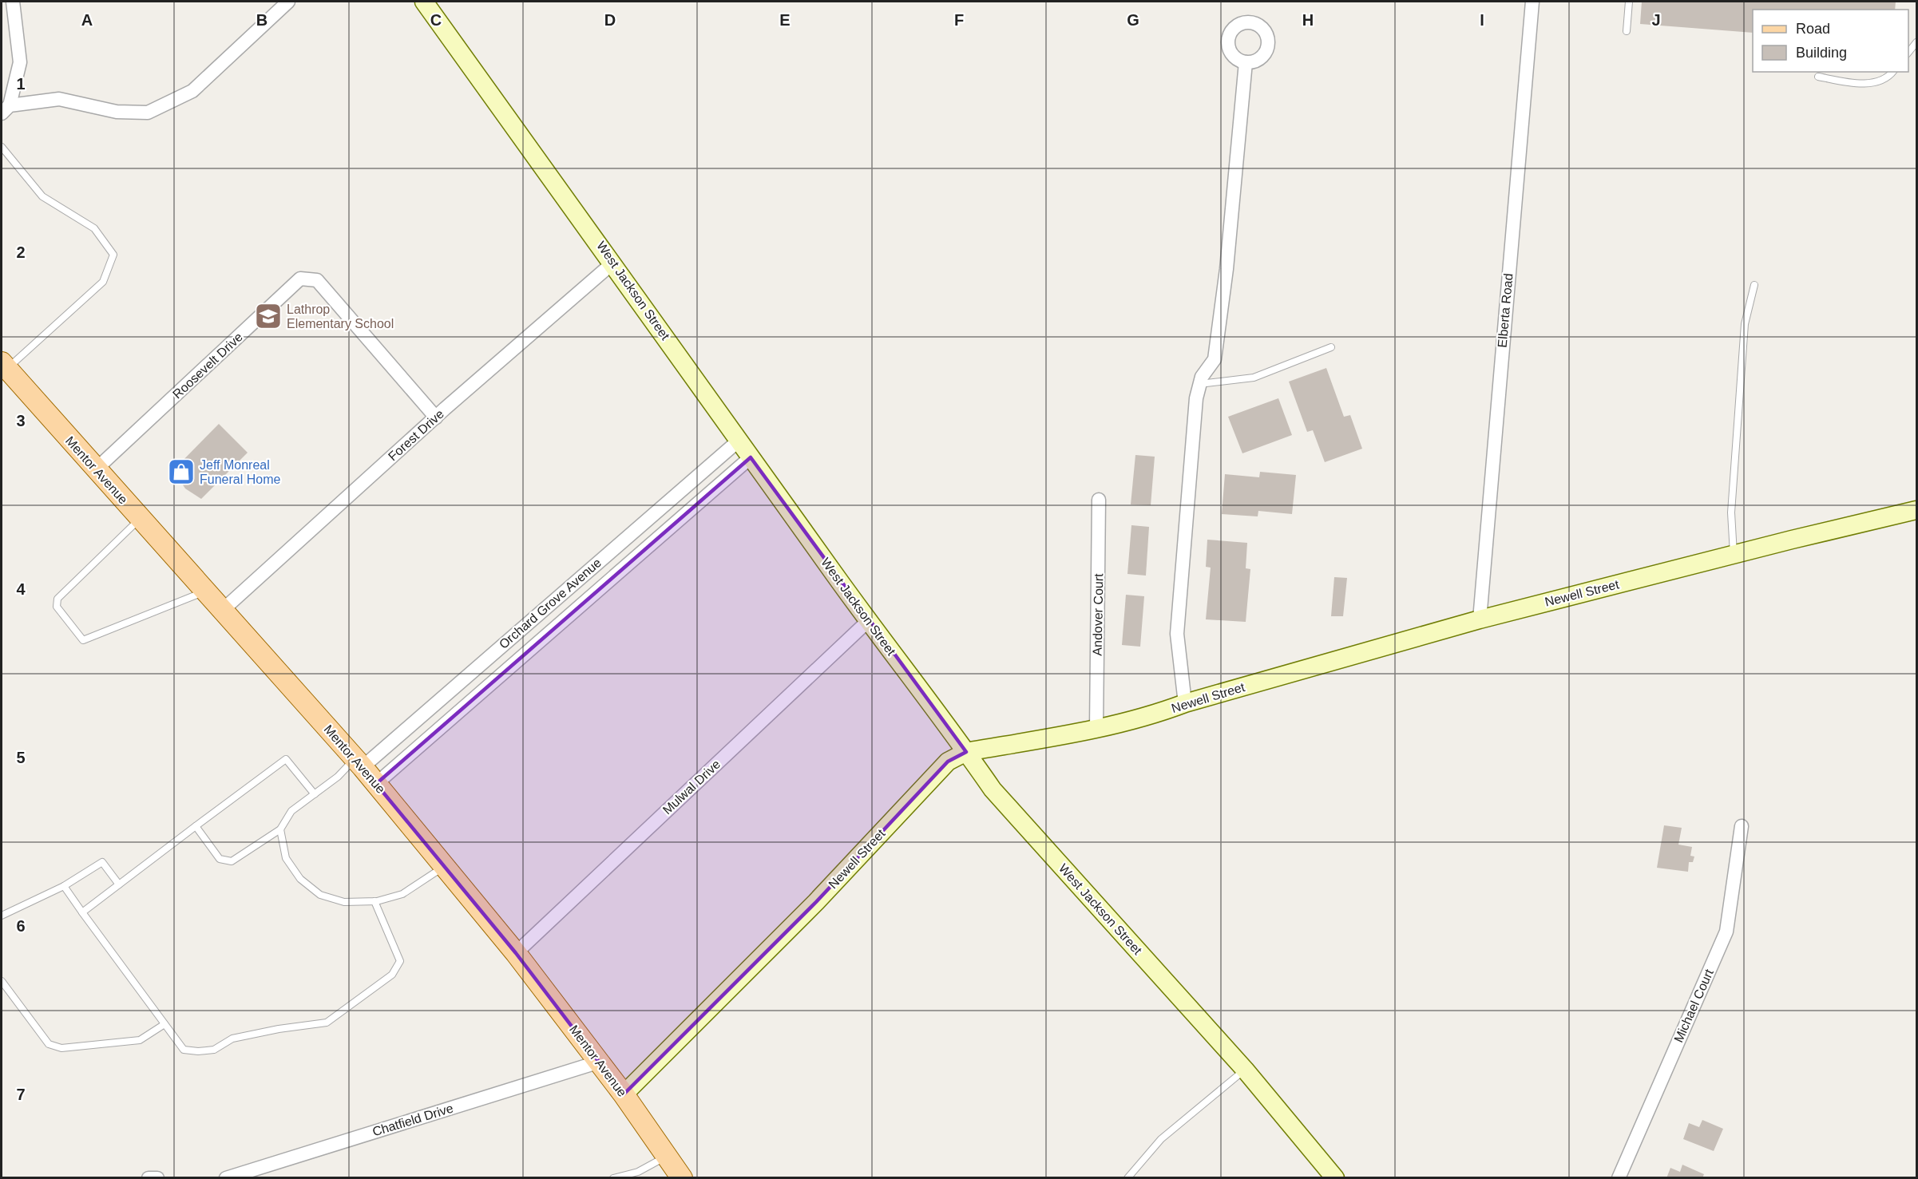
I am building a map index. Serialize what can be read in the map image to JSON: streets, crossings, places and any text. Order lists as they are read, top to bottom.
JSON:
{
  "streets": {
    "main road": ["Mentor Avenue"],
    "street": [
      "West Jackson Street",
      "Elberta Road",
      "Roosevelt Drive",
      "Forest Drive",
      "Newell Street",
      "Orchard Grove Avenue",
      "Andover Court",
      "Mulwal Drive",
      "Michael Court",
      "Chatfield Drive"
    ]
  },
  "crossings": [
    ["West Jackson Street", "Forest Drive"],
    ["West Jackson Street", "Newell Street"],
    ["West Jackson Street", "Orchard Grove Avenue"],
    ["West Jackson Street", "Mulwal Drive"],
    ["Elberta Road", "Newell Street"],
    ["Roosevelt Drive", "Forest Drive"],
    ["Roosevelt Drive", "Mentor Avenue"],
    ["Forest Drive", "Mentor Avenue"],
    ["Mentor Avenue", "Newell Street"],
    ["Mentor Avenue", "Orchard Grove Avenue"],
    ["Mentor Avenue", "Mulwal Drive"],
    ["Mentor Avenue", "Chatfield Drive"],
    ["Newell Street", "Andover Court"]
  ],
  "places": {
    "school or university": ["Lathrop Elementary School"],
    "shop": ["Jeff Monreal Funeral Home"]
  },
  "legend": ["Road", "Building"],
  "grid": {
    "columns": [
      "A",
      "B",
      "C",
      "D",
      "E",
      "F",
      "G",
      "H",
      "I",
      "J"
    ],
    "rows": [
      "1",
      "2",
      "3",
      "4",
      "5",
      "6",
      "7"
    ]
  }
}
